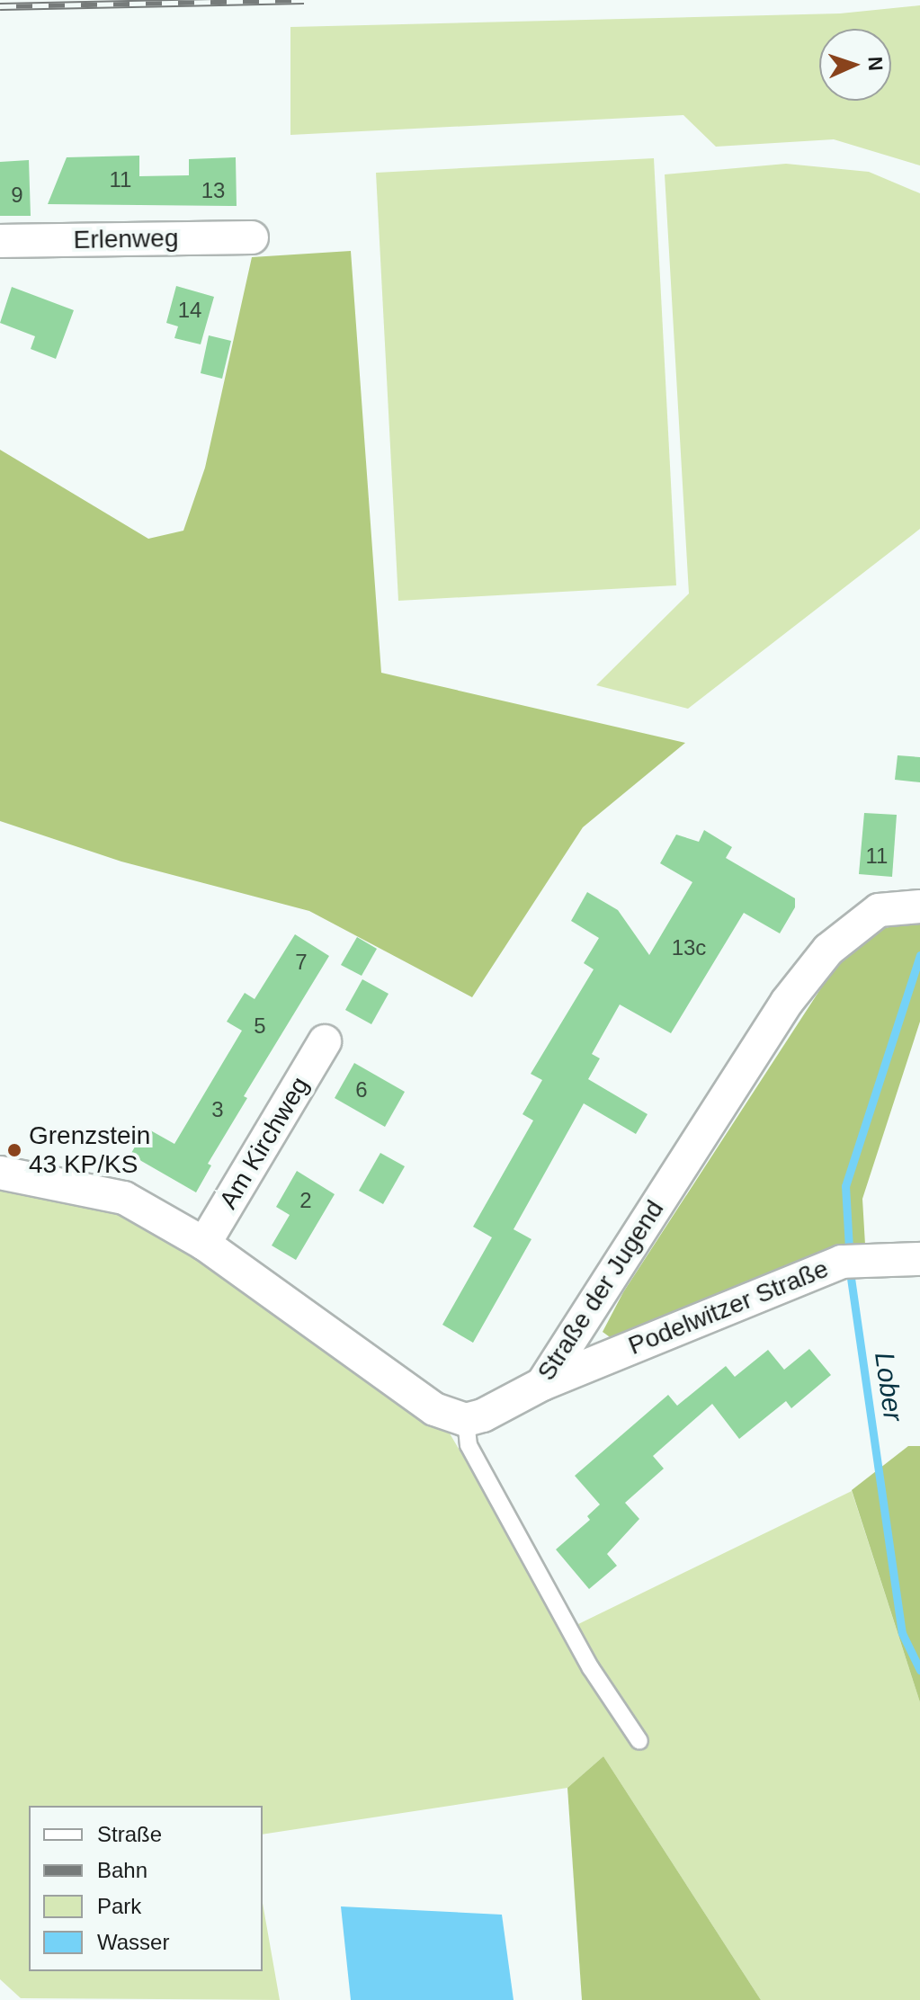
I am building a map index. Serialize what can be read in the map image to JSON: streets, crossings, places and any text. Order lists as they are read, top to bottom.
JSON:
{
  "streets": {
    "street": [
      "Erlenweg",
      "Am Kirchweg",
      "Straße der Jugend",
      "Podelwitzer Straße"
    ]
  },
  "crossings": [
    ["Straße der Jugend", "Podelwitzer Straße"]
  ],
  "water": ["Lober"],
  "places": ["Grenzstein 43 KP/KS"],
  "house_numbers": [
    "11",
    "13",
    "9",
    "14",
    "11",
    "13c",
    "7",
    "5",
    "6",
    "3",
    "2"
  ],
  "legend": [
    "Straße",
    "Bahn",
    "Park",
    "Wasser"
  ],
  "north": "right"
}
